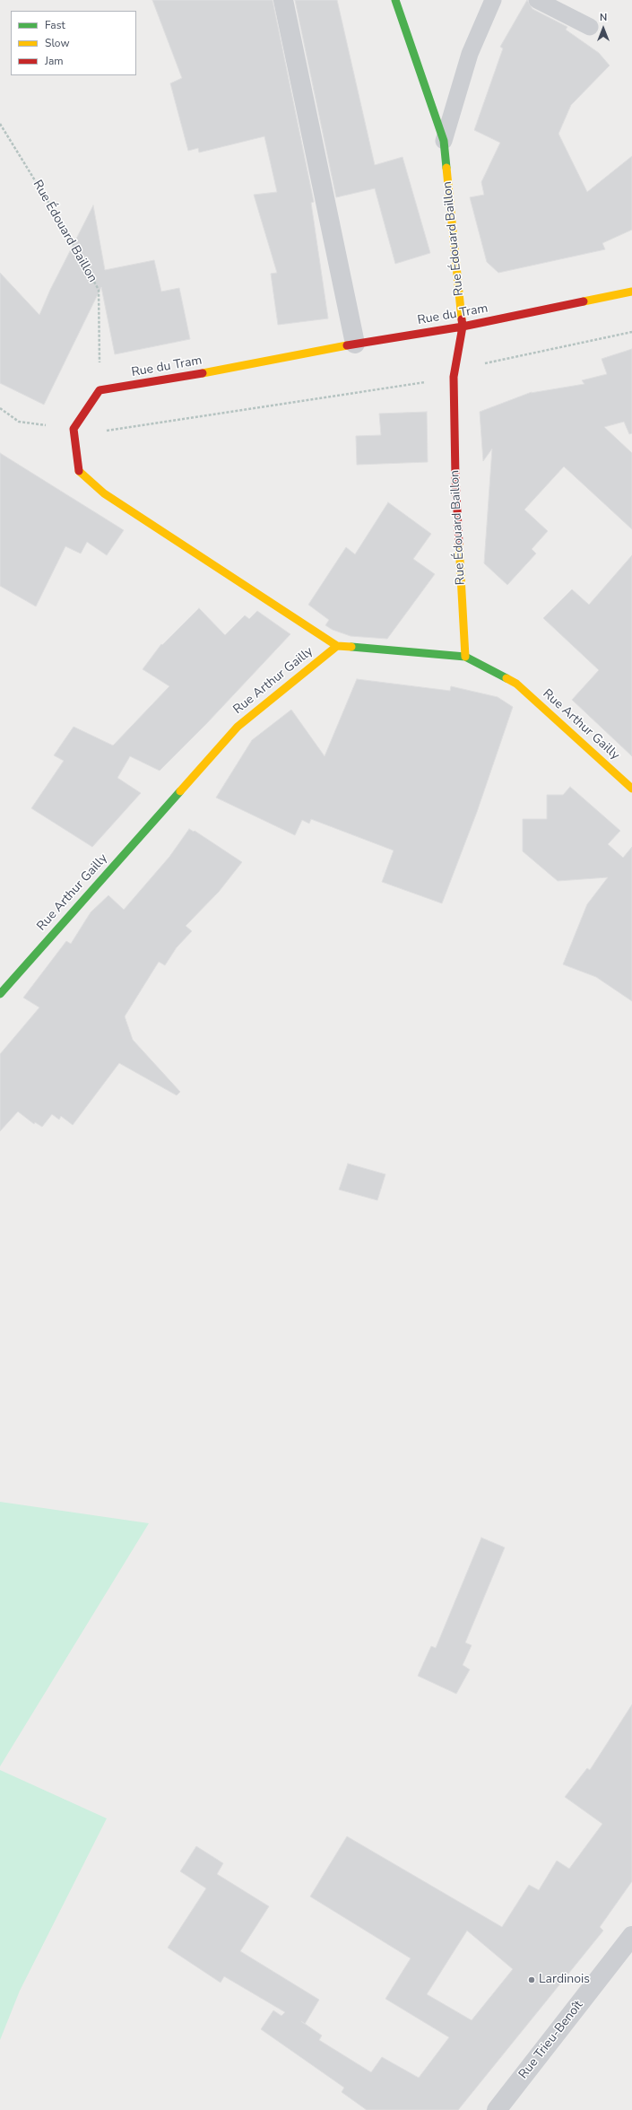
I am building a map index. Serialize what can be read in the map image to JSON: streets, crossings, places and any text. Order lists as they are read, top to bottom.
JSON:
{
  "streets": {
    "street": [
      "Rue Édouard Baillon",
      "Rue du Tram",
      "Rue Arthur Gailly",
      "Rue Trieu-Benoît"
    ]
  },
  "crossings": [
    ["Rue Édouard Baillon", "Rue du Tram"],
    ["Rue Édouard Baillon", "Rue Arthur Gailly"]
  ],
  "places": ["Lardinois"],
  "legend": ["Fast", "Slow", "Jam"],
  "north": "top"
}
